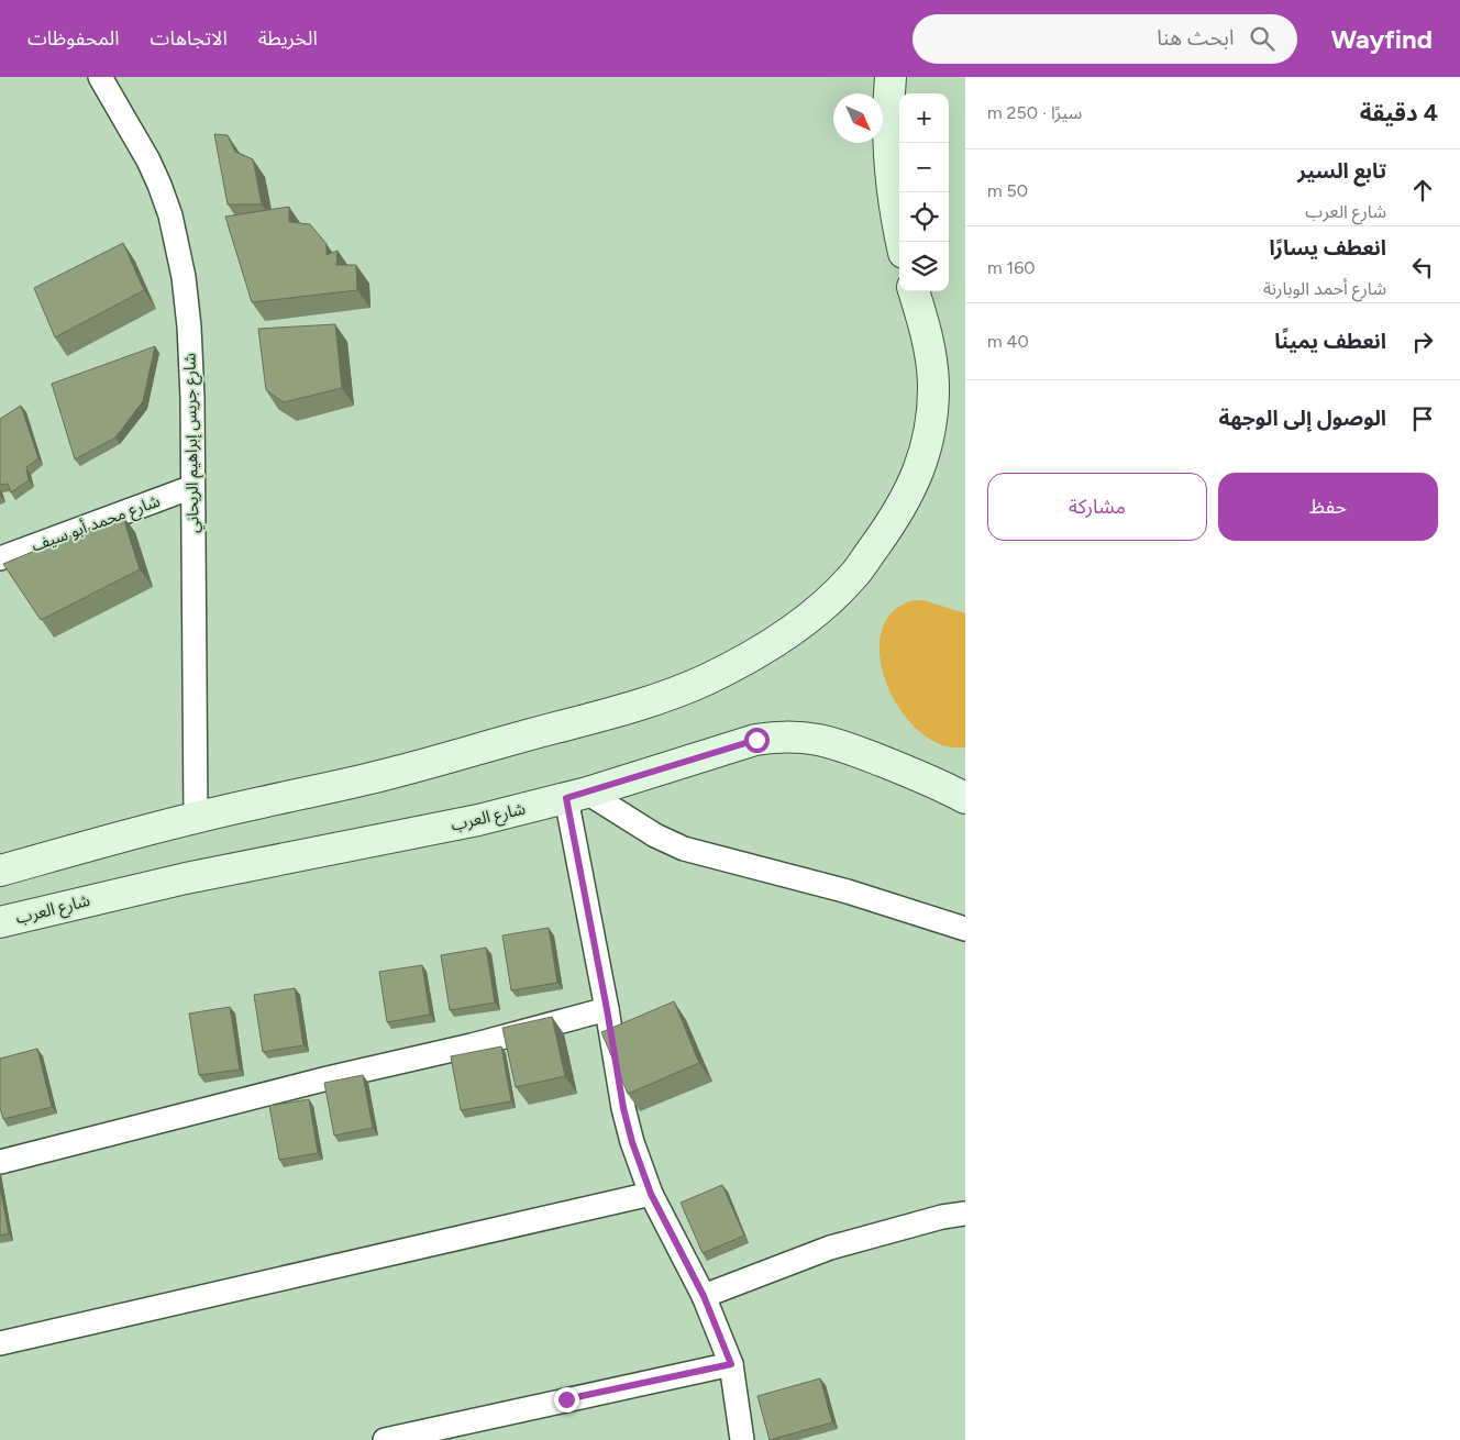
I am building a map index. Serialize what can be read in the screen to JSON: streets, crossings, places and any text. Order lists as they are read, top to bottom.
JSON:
{
  "streets": {
    "main road": ["شارع العرب"],
    "street": ["شارع جريس إبراهيم الريحاني", "شارع محمد أبو سيف"]
  },
  "crossings": [
    ["شارع جريس إبراهيم الريحاني", "شارع محمد أبو سيف"]
  ],
  "north": "bottom right",
  "page": {
    "header": "Wayfind",
    "search": "ابحث هنا",
    "nav": ["الخريطة", "الاتجاهات", "المحفوظات"],
    "heading": ["4 دقيقة", "سيرًا · 250 m"],
    "map_buttons": ["+", "−"],
    "list": [
      ["تابع السير", "شارع العرب", "50 m"],
      ["انعطف يسارًا", "شارع أحمد الوبارنة", "160 m"],
      ["انعطف يمينًا", "40 m"],
      "الوصول إلى الوجهة"
    ],
    "buttons": ["حفظ", "مشاركة"]
  }
}
